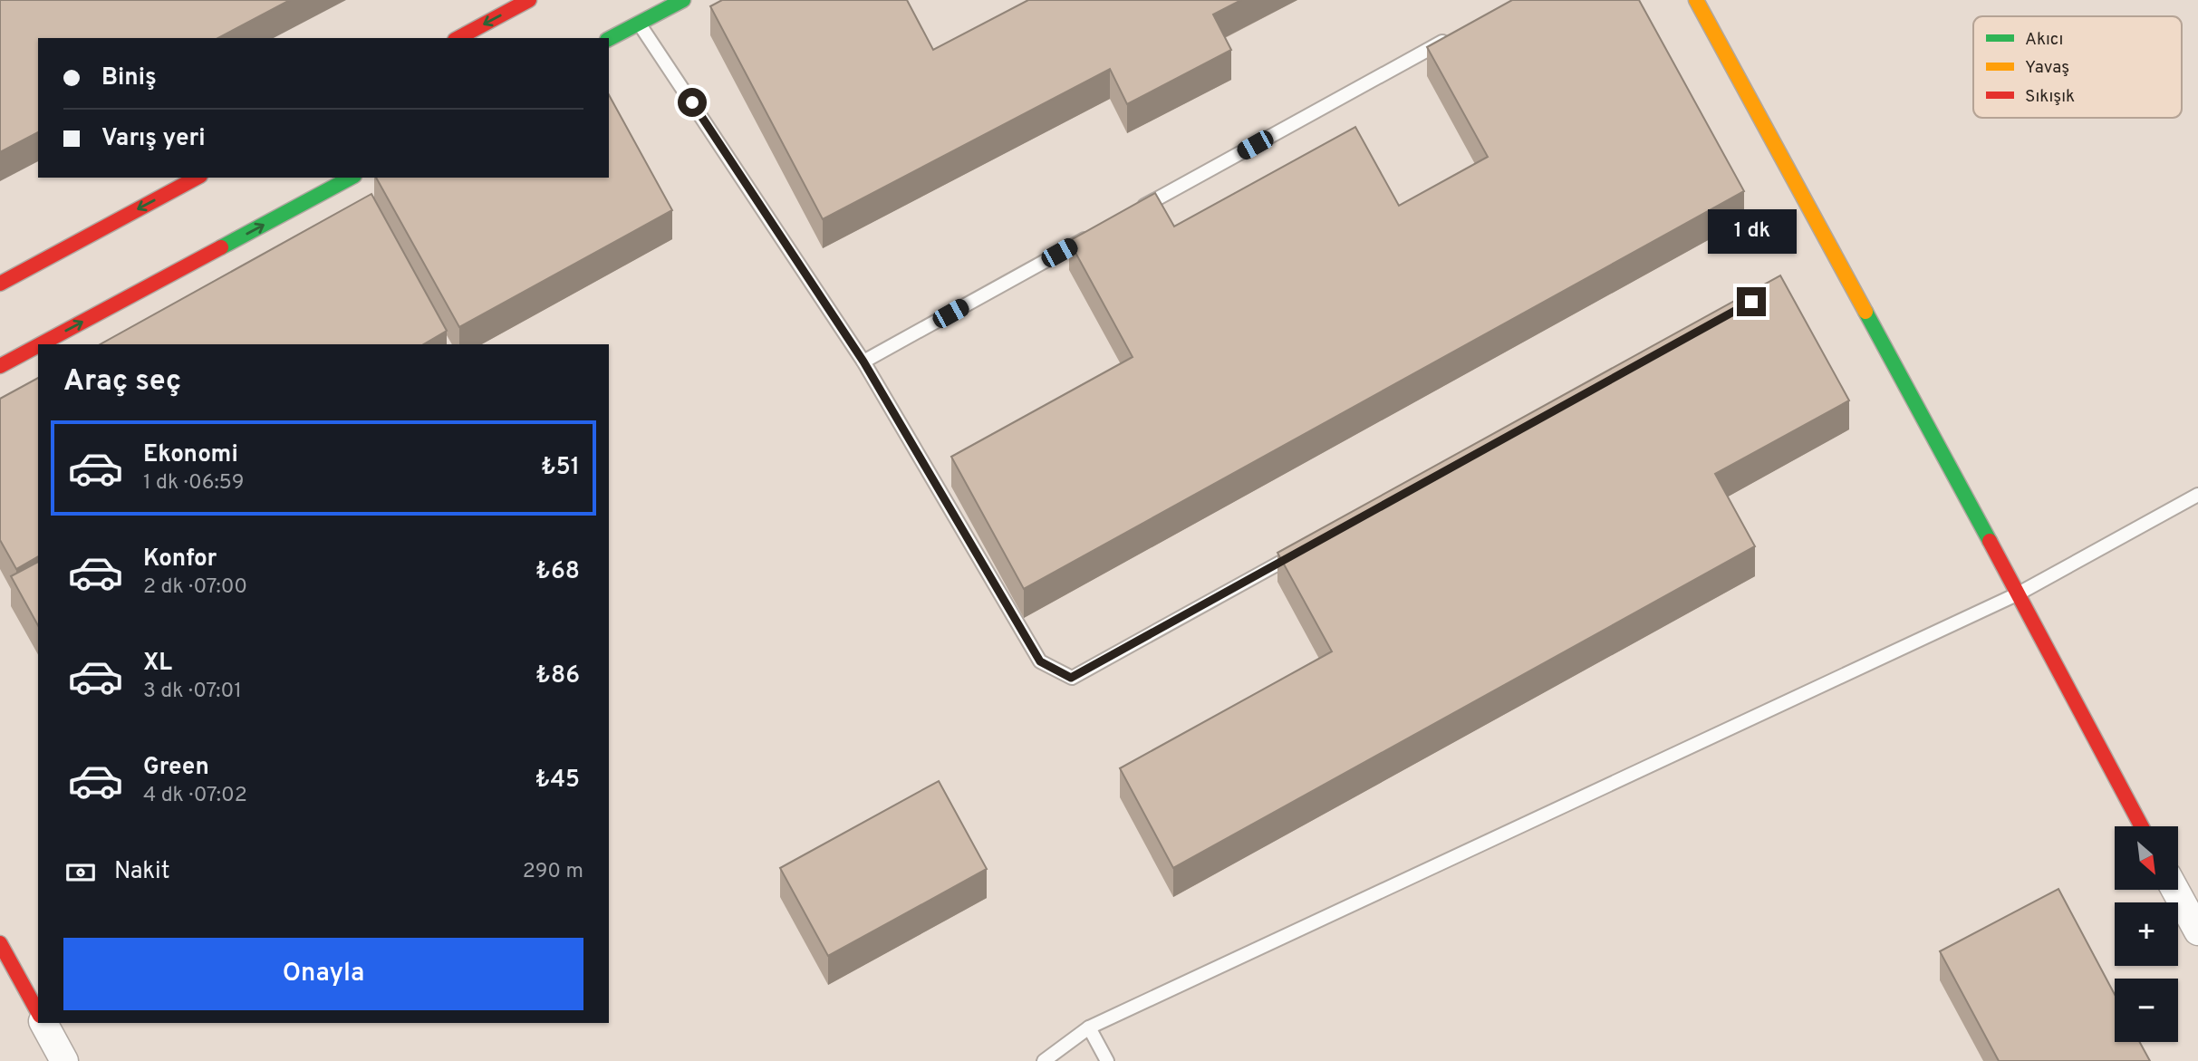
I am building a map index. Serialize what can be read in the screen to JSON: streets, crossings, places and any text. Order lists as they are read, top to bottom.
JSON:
{
  "legend": ["Akıcı", "Yavaş", "Sıkışık"],
  "north": "bottom right",
  "page": {
    "banner": ["Biniş", "Varış yeri"],
    "bubble": "1 dk",
    "heading": "Araç seç",
    "list": [
      {
        "name": "Ekonomi",
        "note": "1 dk · 06:59",
        "value": "₺51"
      },
      {
        "name": "Konfor",
        "note": "2 dk · 07:00",
        "value": "₺68"
      },
      {
        "name": "XL",
        "note": "3 dk · 07:01",
        "value": "₺86"
      },
      {
        "name": "Green",
        "note": "4 dk · 07:02",
        "value": "₺45"
      }
    ],
    "map_buttons": ["+", "−"],
    "pay": ["Nakit", "290 m"],
    "buttons": "Onayla"
  }
}
